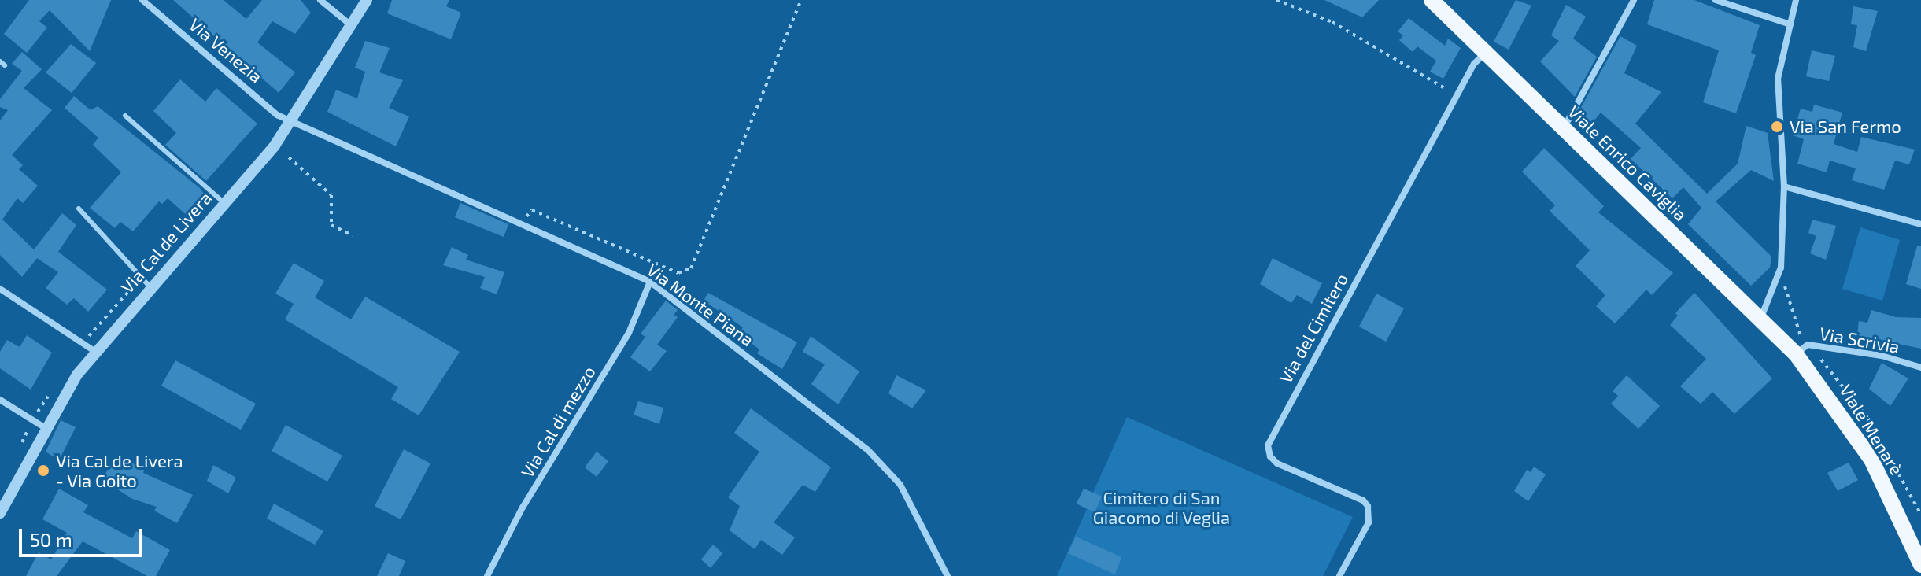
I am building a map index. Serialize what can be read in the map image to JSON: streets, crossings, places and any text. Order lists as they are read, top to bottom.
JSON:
{
  "streets": {
    "main road": ["Viale Enrico Caviglia", "Viale Menarè"],
    "street": [
      "Via Venezia",
      "Via Cal de Livera",
      "Via Monte Piana",
      "Via del Cimitero",
      "Via Scrivia",
      "Via Cal di mezzo"
    ]
  },
  "crossings": [
    ["Via Venezia", "Via Cal de Livera"],
    ["Via Venezia", "Via Monte Piana"],
    ["Viale Enrico Caviglia", "Via del Cimitero"],
    ["Viale Enrico Caviglia", "Via Scrivia"],
    ["Viale Enrico Caviglia", "Viale Menarè"],
    ["Via Cal de Livera", "Via Monte Piana"],
    ["Via Monte Piana", "Via Cal di mezzo"],
    ["Via Scrivia", "Viale Menarè"]
  ],
  "parks": ["Cimitero di San Giacomo di Veglia"],
  "places": ["Via San Fermo", "Via Cal de Livera - Via Goito"],
  "scale_bar": "50 m"
}
